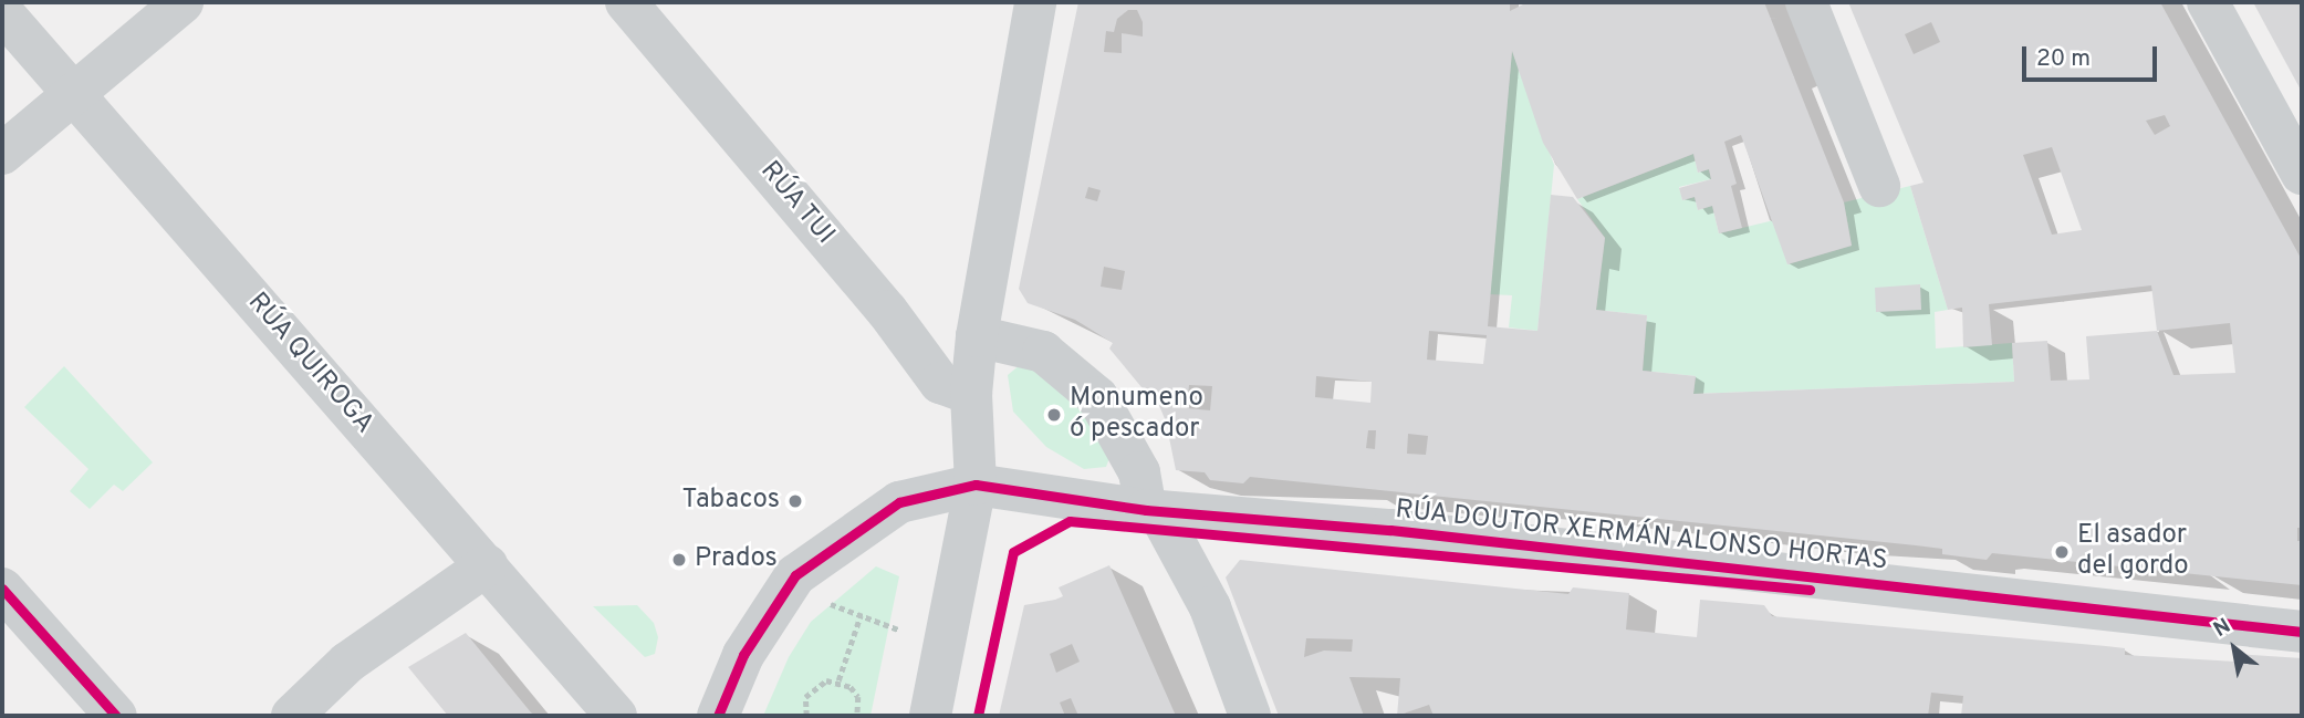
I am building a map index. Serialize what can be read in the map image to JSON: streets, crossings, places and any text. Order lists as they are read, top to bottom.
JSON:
{
  "streets": {
    "street": ["RÚA TUI", "RÚA QUIROGA", "RÚA DOUTOR XERMÁN ALONSO HORTAS"]
  },
  "places": [
    "Monumeno ó pescador",
    "Tabacos",
    "El asador del gordo",
    "Prados"
  ],
  "scale_bar": "20 m",
  "north": "top left"
}
